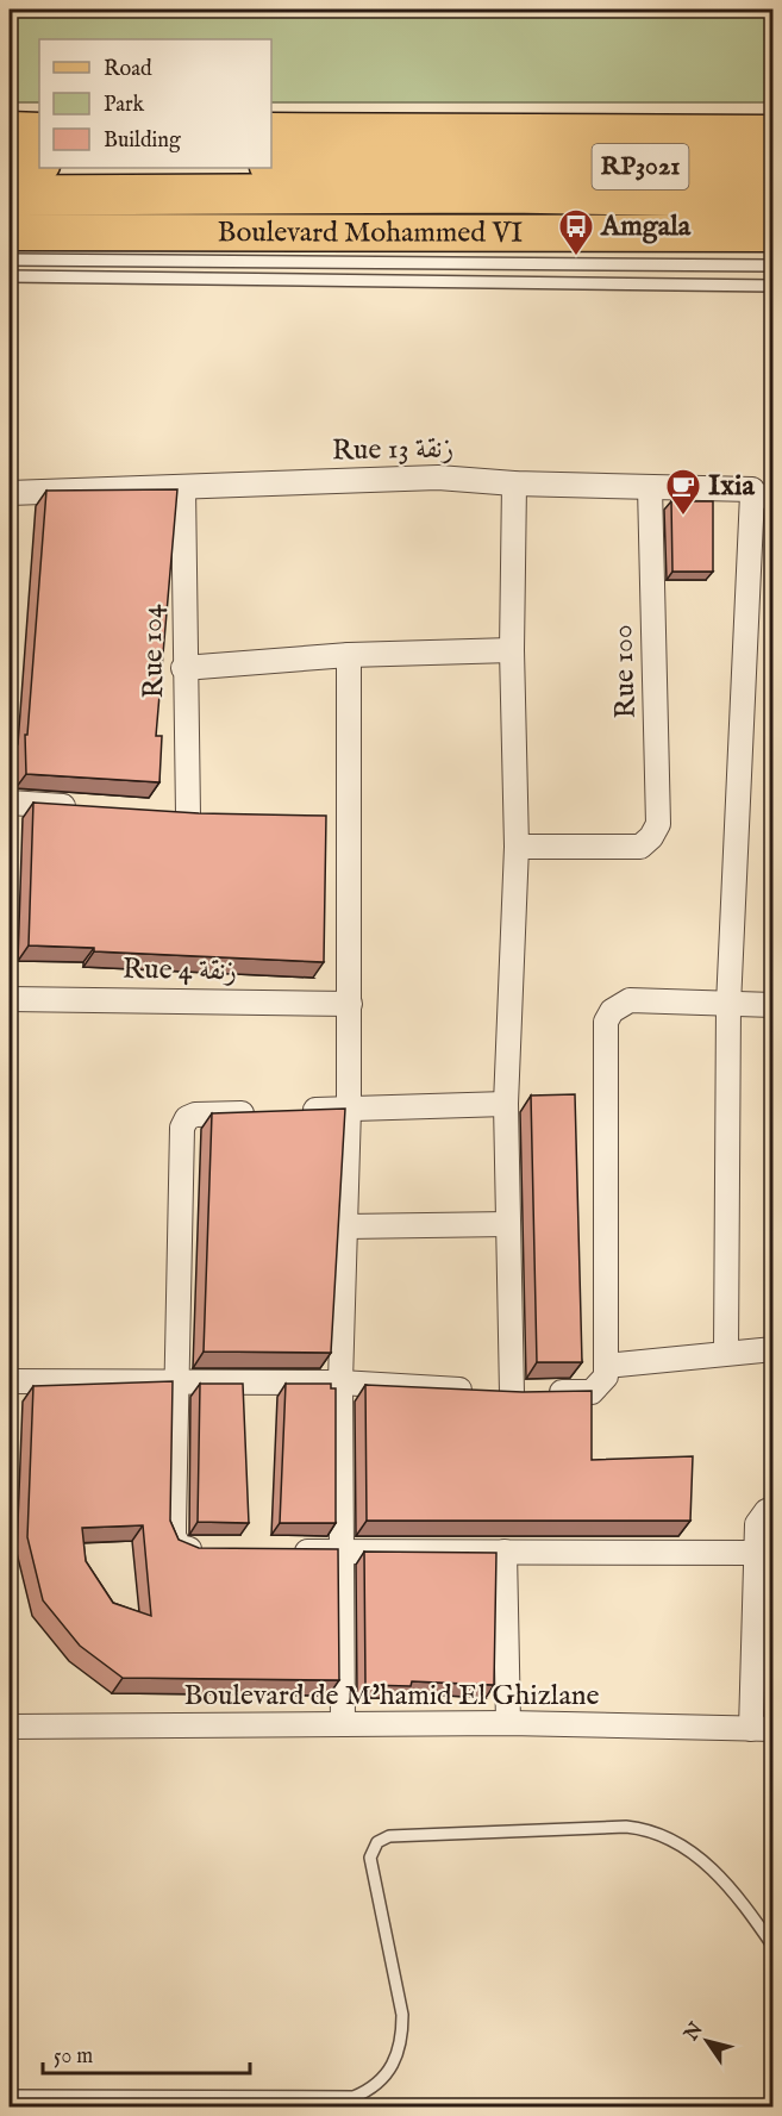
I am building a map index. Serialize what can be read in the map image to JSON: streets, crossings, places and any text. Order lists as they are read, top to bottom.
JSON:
{
  "streets": {
    "highway": ["RP3021"],
    "main road": ["Boulevard Mohammed VI"],
    "street": [
      "Rue 13 زنقة",
      "Rue 104",
      "Rue 100",
      "Rue 4 زنقة",
      "Boulevard de M'hamid El Ghizlane"
    ]
  },
  "crossings": [
    ["Rue 13 زنقة", "Rue 104"],
    ["Rue 13 زنقة", "Rue 100"]
  ],
  "places": {
    "bus stop": ["Amgala"],
    "cafe": ["Ixia"]
  },
  "legend": ["Road", "Park", "Building"],
  "scale_bar": "50 m",
  "north": "top left"
}
